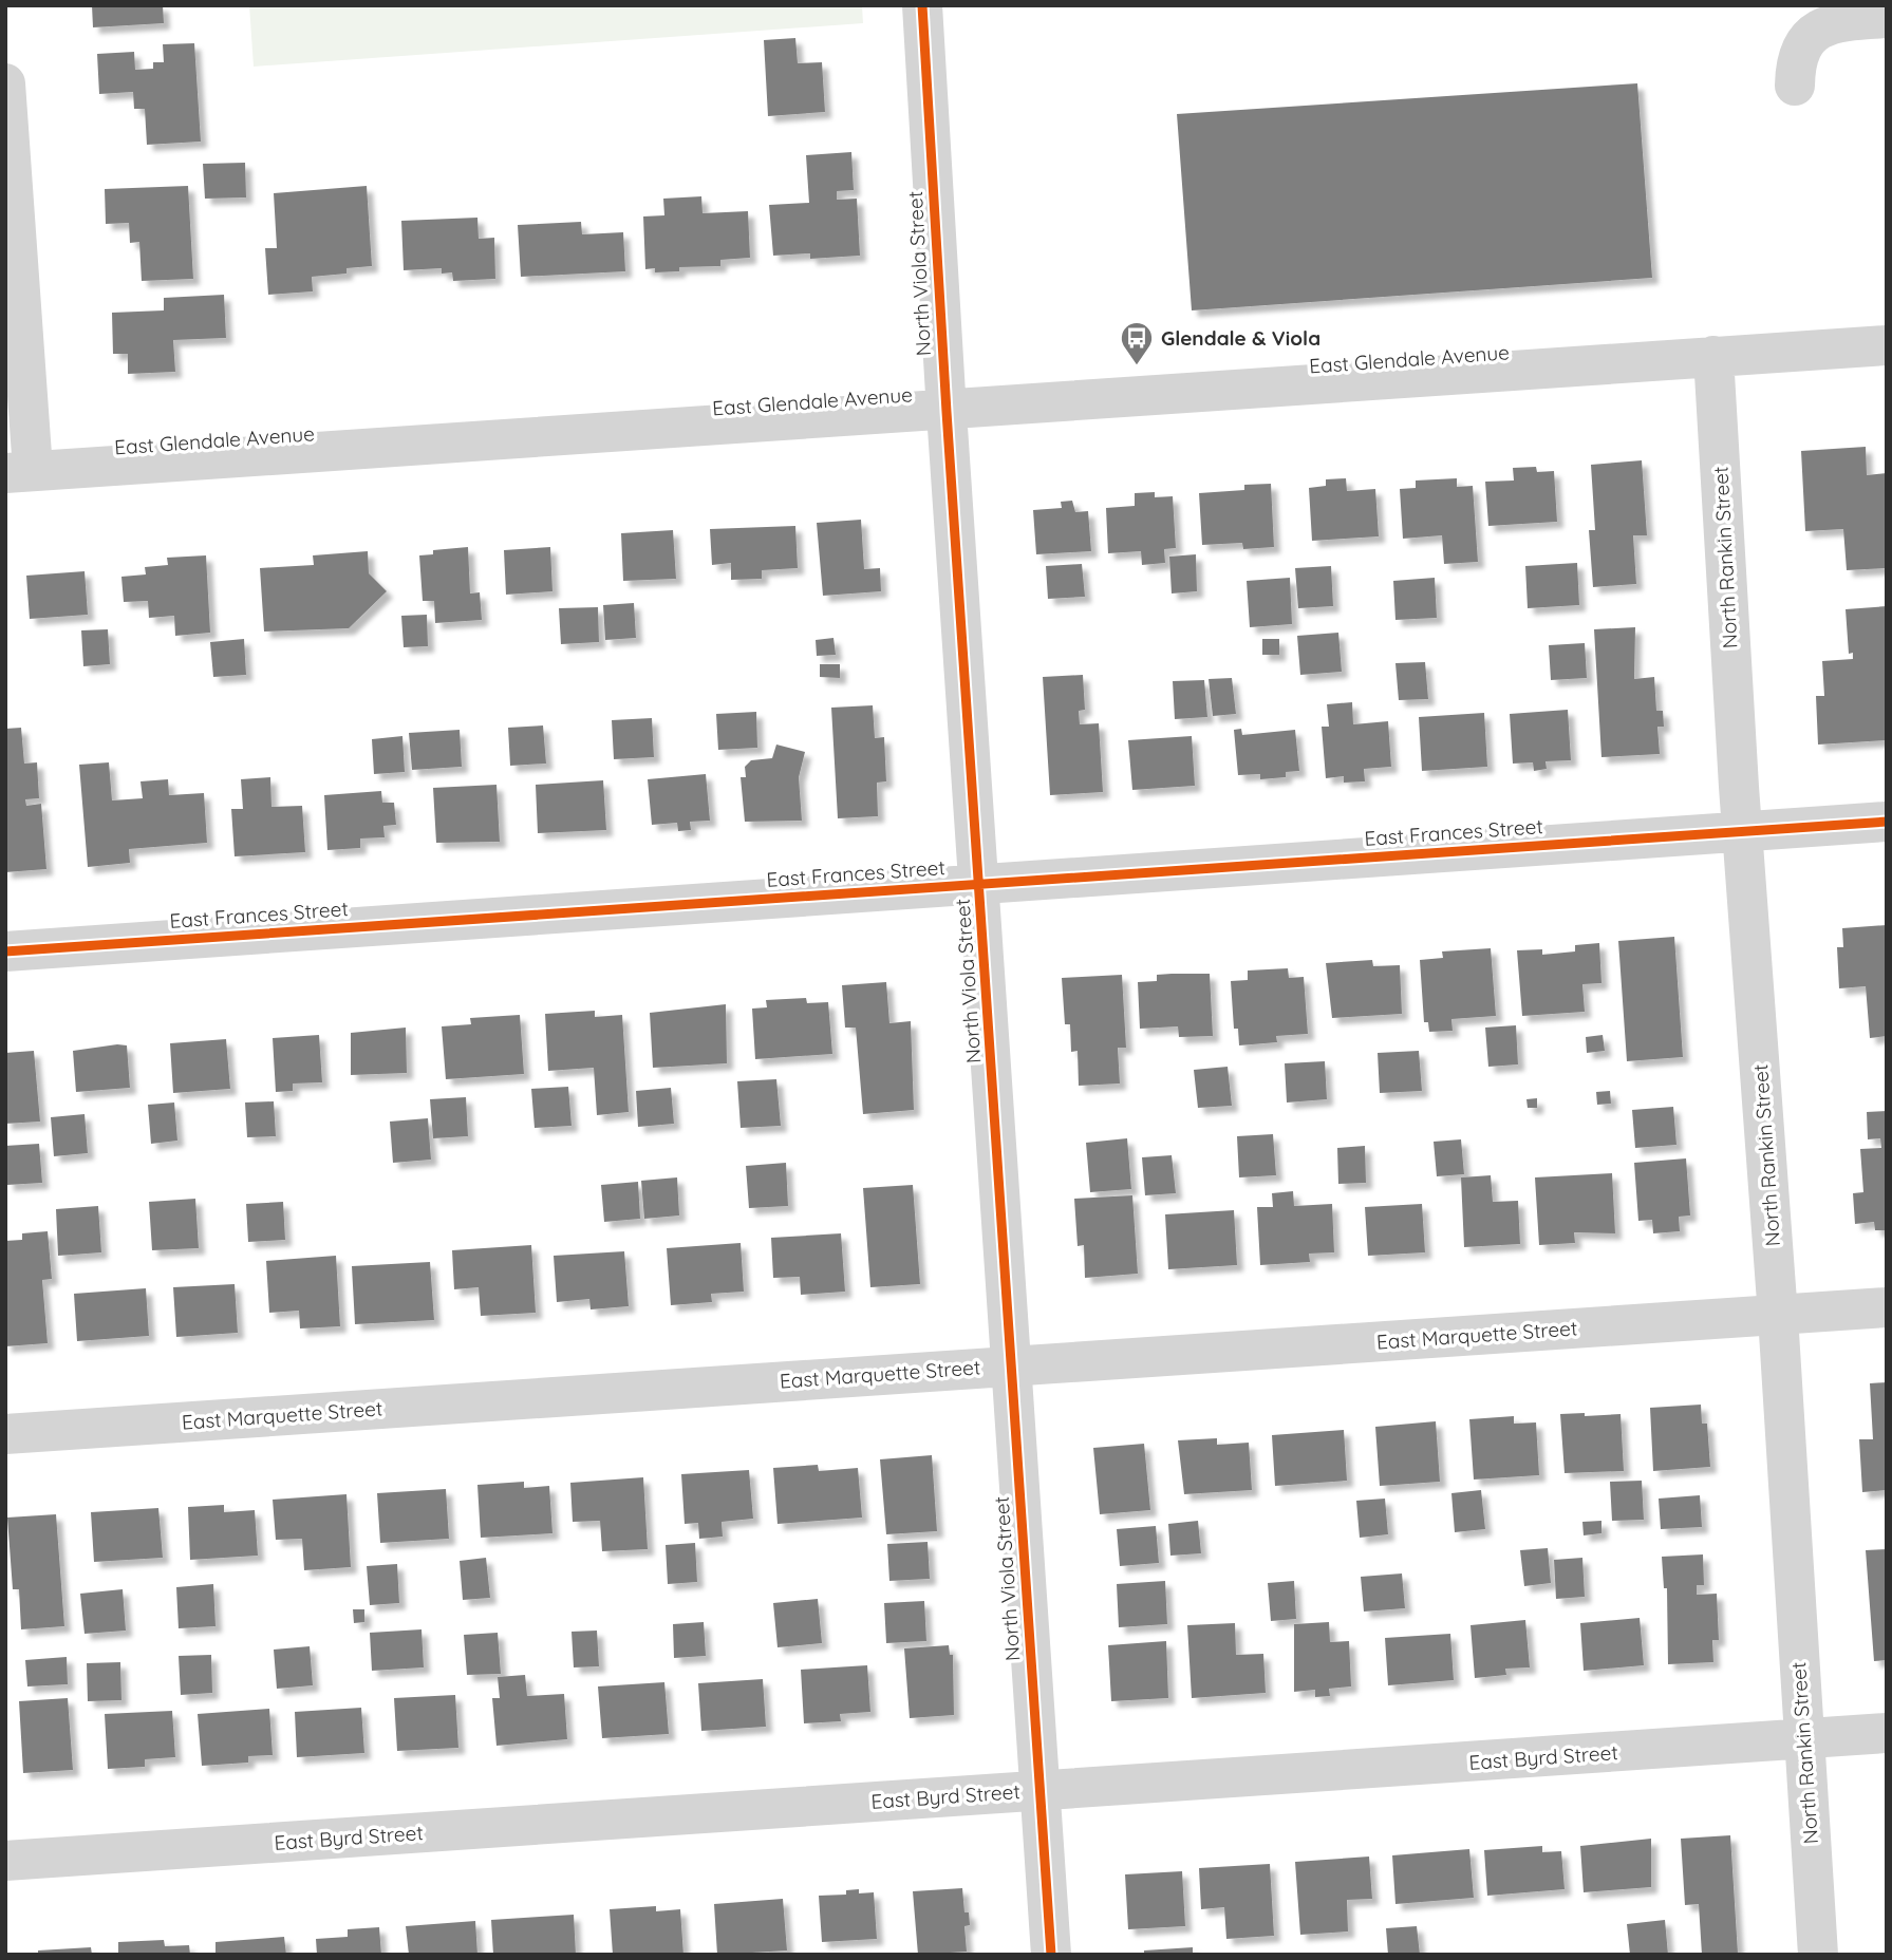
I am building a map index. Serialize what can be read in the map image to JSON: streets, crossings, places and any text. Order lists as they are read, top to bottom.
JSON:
{
  "streets": {
    "street": [
      "North Viola Street",
      "East Glendale Avenue",
      "North Rankin Street",
      "East Frances Street",
      "East Marquette Street",
      "East Byrd Street"
    ]
  },
  "crossings": [
    ["North Viola Street", "East Glendale Avenue"],
    ["North Viola Street", "East Frances Street"],
    ["North Viola Street", "East Marquette Street"],
    ["North Viola Street", "East Byrd Street"],
    ["East Glendale Avenue", "North Rankin Street"],
    ["North Rankin Street", "East Frances Street"],
    ["North Rankin Street", "East Marquette Street"],
    ["North Rankin Street", "East Byrd Street"]
  ],
  "places": {
    "bus stop": ["Glendale & Viola"]
  }
}
